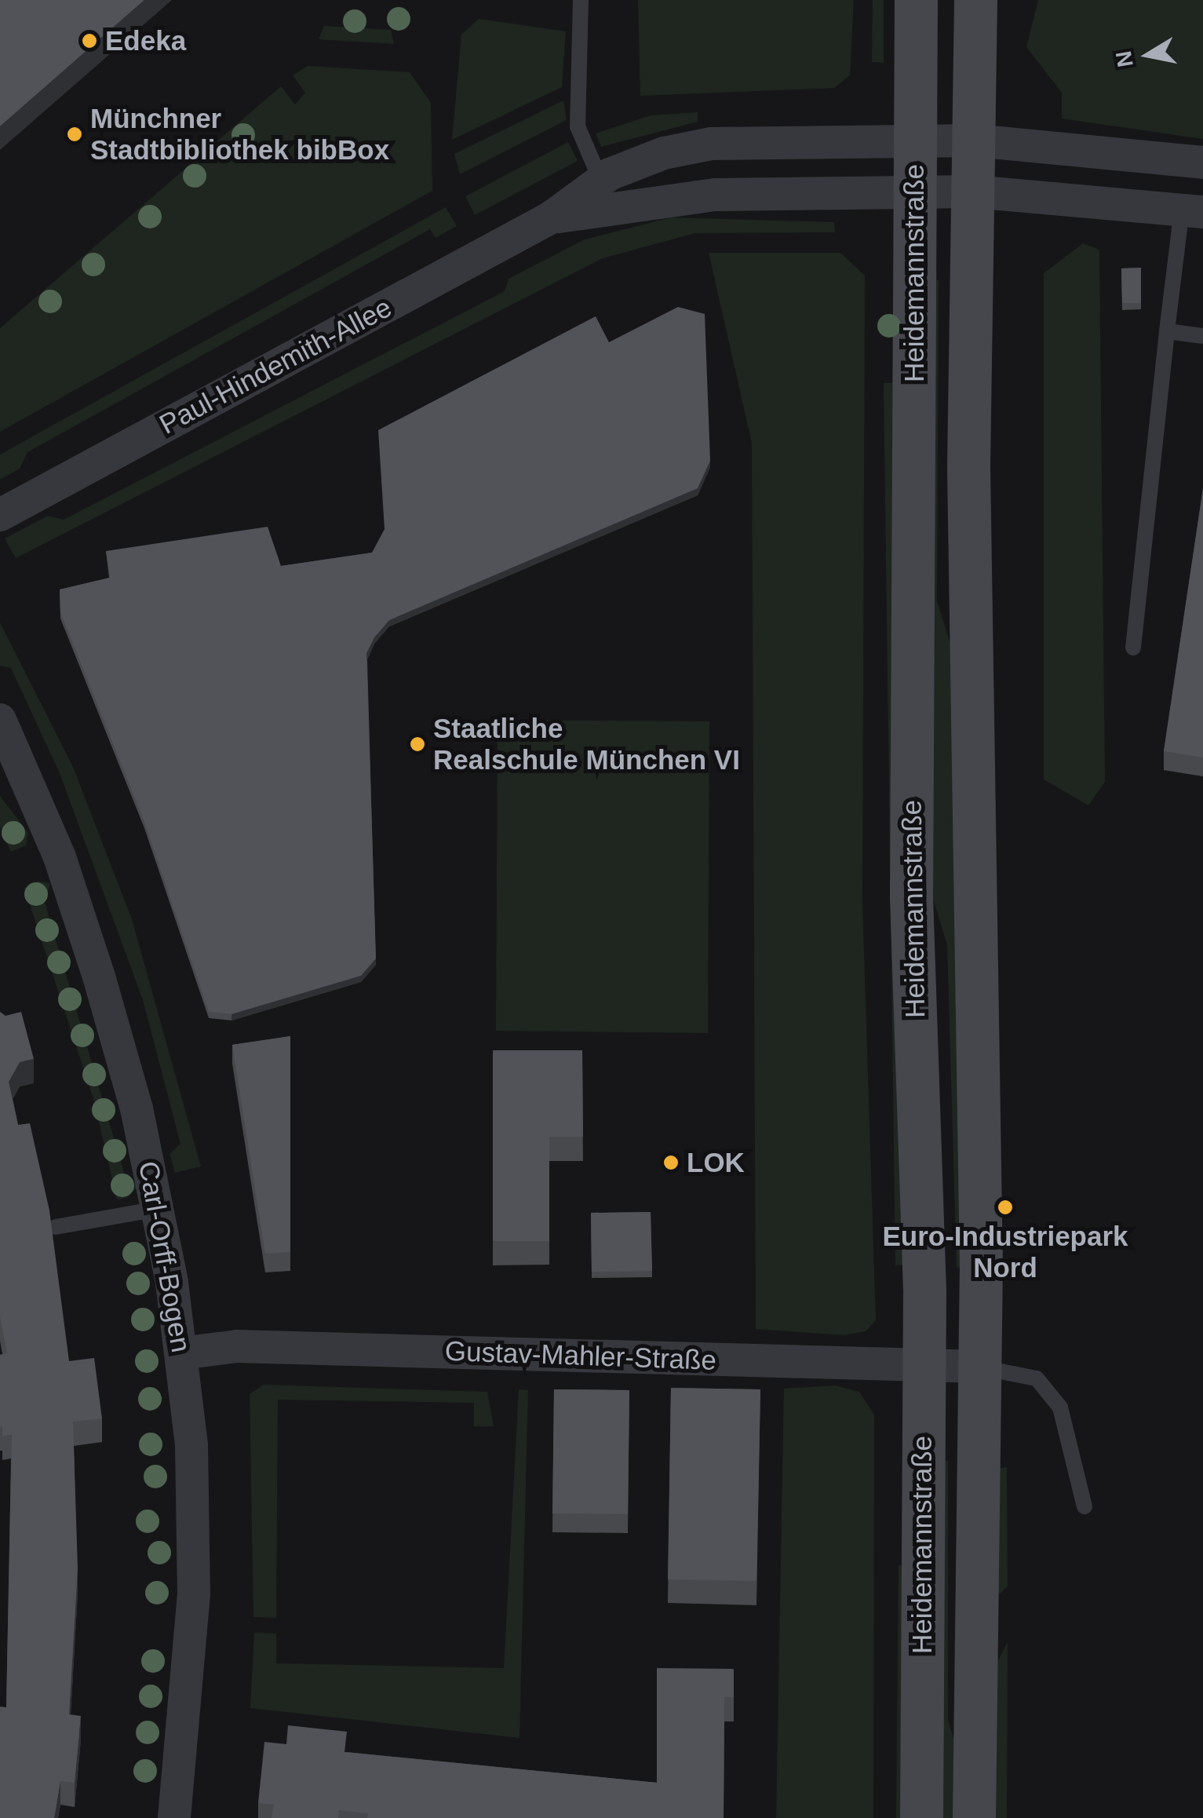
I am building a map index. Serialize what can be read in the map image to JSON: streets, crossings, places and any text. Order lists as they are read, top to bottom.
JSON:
{
  "streets": {
    "main road": ["Heidemannstraße"],
    "street": ["Paul-Hindemith-Allee", "Carl-Orff-Bogen", "Gustav-Mahler-Straße"]
  },
  "crossings": [
    ["Heidemannstraße", "Paul-Hindemith-Allee"],
    ["Heidemannstraße", "Gustav-Mahler-Straße"],
    ["Carl-Orff-Bogen", "Gustav-Mahler-Straße"]
  ],
  "places": [
    "Edeka",
    "Münchner Stadtbibliothek bibBox",
    "Staatliche Realschule München VI",
    "LOK",
    "Euro-Industriepark Nord"
  ],
  "north": "left"
}
